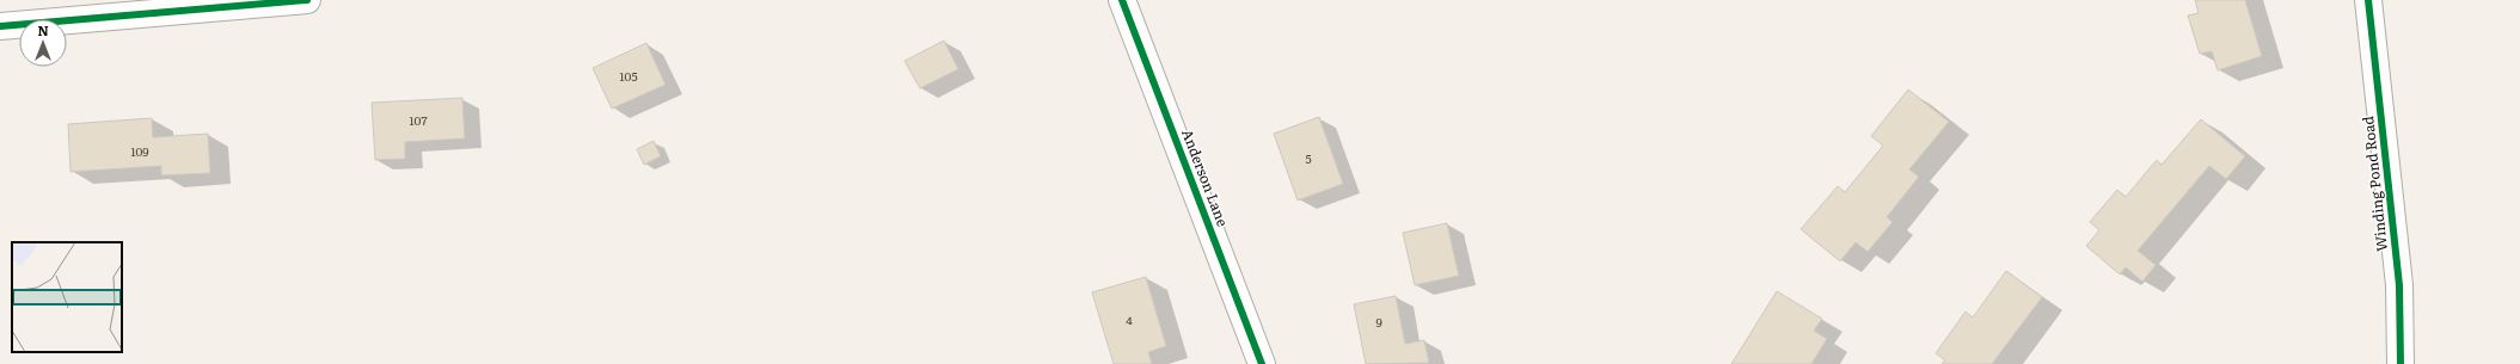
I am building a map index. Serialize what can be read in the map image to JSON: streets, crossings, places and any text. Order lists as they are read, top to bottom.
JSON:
{
  "streets": {
    "street": ["Anderson Lane", "Winding Pond Road"]
  },
  "house_numbers": [
    "105",
    "107",
    "109",
    "5",
    "4",
    "9"
  ],
  "north": "top"
}
